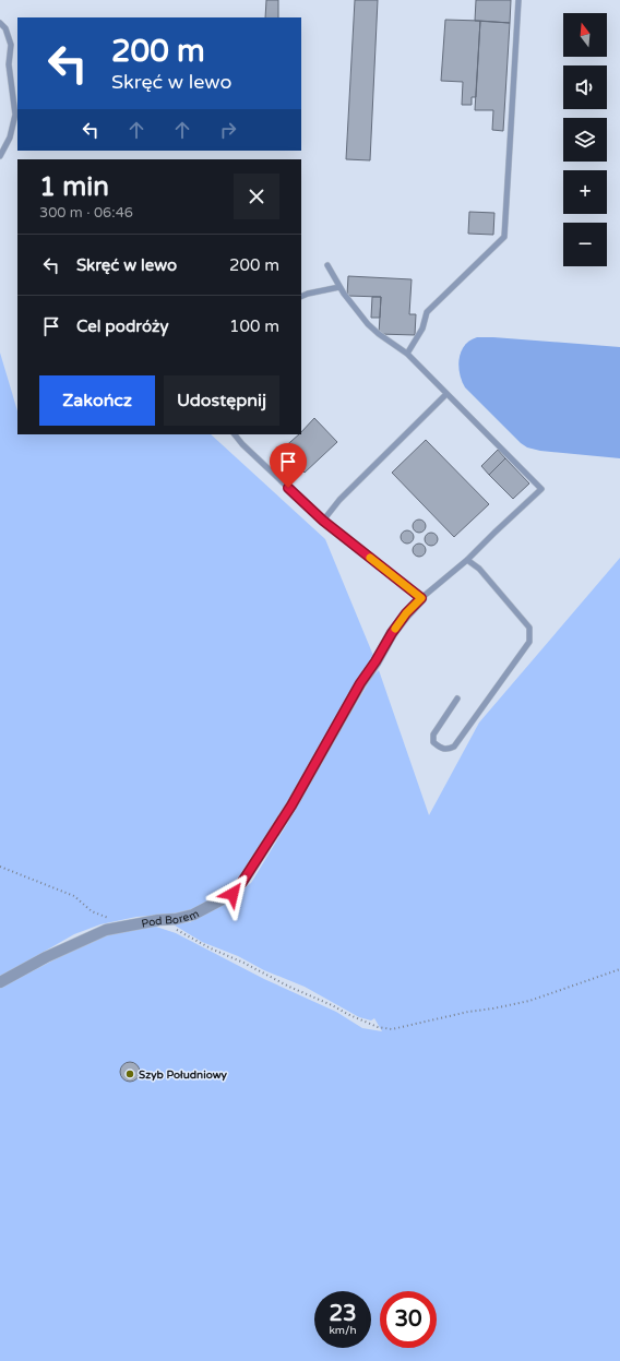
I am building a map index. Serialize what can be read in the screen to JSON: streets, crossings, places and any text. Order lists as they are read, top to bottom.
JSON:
{
  "streets": {
    "street": ["Pod Borem"]
  },
  "places": ["Szyb Południowy"],
  "north": "top",
  "page": {
    "map_buttons": ["+", "−"],
    "turn": ["200 m", "Skręć w lewo"],
    "heading": ["1 min", "300 m · 06:46"],
    "list": [
      {
        "name": "Skręć w lewo",
        "value": "200 m"
      },
      {
        "name": "Cel podróży",
        "value": "100 m"
      }
    ],
    "buttons": ["Zakończ", "Udostępnij"],
    "speed": "23 km/h",
    "limit": "30"
  }
}
